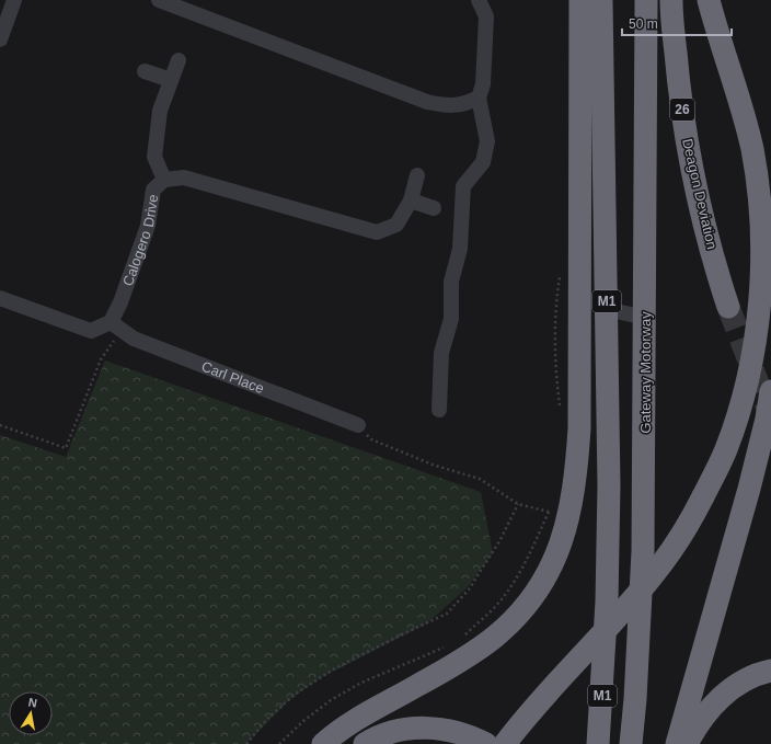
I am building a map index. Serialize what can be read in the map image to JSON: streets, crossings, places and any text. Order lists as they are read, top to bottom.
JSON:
{
  "streets": {
    "highway": [
      "26",
      "Deagon Deviation",
      "M1",
      "Gateway Motorway"
    ],
    "street": ["Calogero Drive", "Carl Place"]
  },
  "crossings": [
    ["Calogero Drive", "Carl Place"]
  ],
  "scale_bar": "50 m",
  "north": "top"
}
